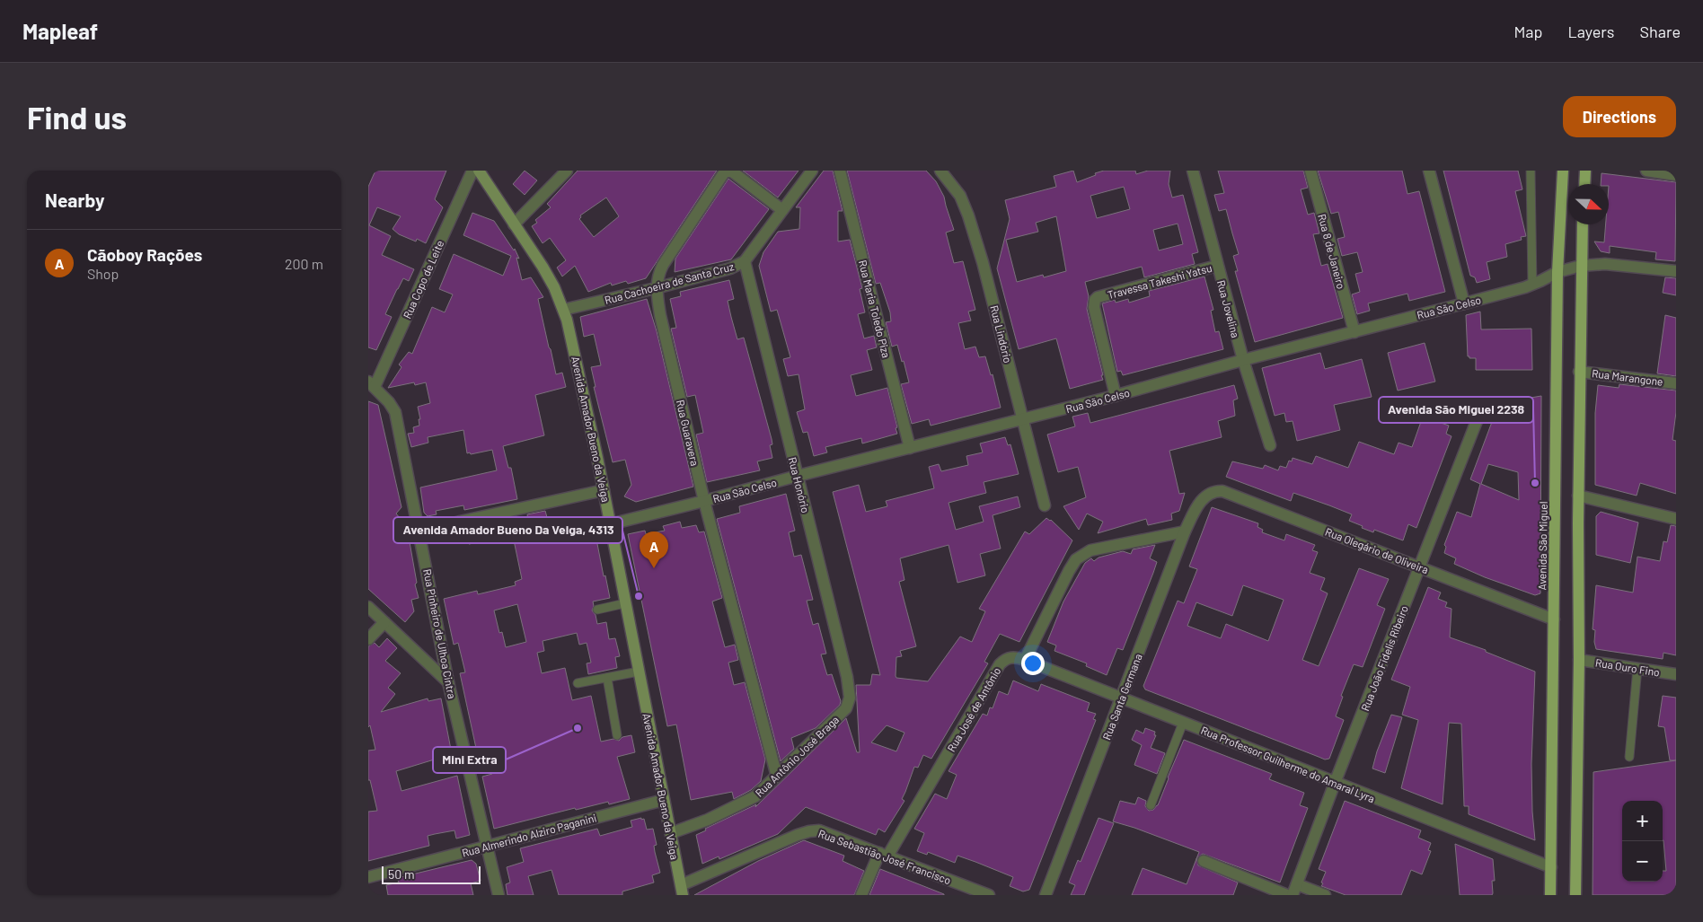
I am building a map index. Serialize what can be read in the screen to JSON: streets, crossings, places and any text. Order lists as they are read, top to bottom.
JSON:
{
  "streets": {
    "main road": ["Avenida Amador Bueno da Veiga", "Avenida São Miguel"],
    "street": [
      "Rua 8 de Janeiro",
      "Rua Copo de Leite",
      "Travessa Takeshi Yatsu",
      "Rua Cachoeira de Santa Cruz",
      "Rua São Celso",
      "Rua Maria Toledo Piza",
      "Rua Jovelina",
      "Rua Lindório",
      "Rua Marangone",
      "Rua Guaravera",
      "Rua Honório",
      "Rua Olegário de Oliveira",
      "Rua Pinheiro de Ulhoa Cintra",
      "Rua João Fidelis Ribeiro",
      "Rua Ouro Fino",
      "Rua Santa Germana",
      "Rua José de Antônio",
      "Rua Antônio José Braga",
      "Rua Professor Guilherme do Amaral Lyra",
      "Rua Almerindo Alziro Paganini",
      "Rua Sebastião José Francisco"
    ]
  },
  "crossings": [
    ["Rua 8 de Janeiro", "Rua São Celso"],
    ["Rua Copo de Leite", "Rua Pinheiro de Ulhoa Cintra"],
    ["Travessa Takeshi Yatsu", "Rua São Celso"],
    ["Travessa Takeshi Yatsu", "Rua Jovelina"],
    ["Rua Cachoeira de Santa Cruz", "Avenida Amador Bueno da Veiga"],
    ["Rua Cachoeira de Santa Cruz", "Rua Guaravera"],
    ["Rua Cachoeira de Santa Cruz", "Rua Honório"],
    ["Rua São Celso", "Rua Maria Toledo Piza"],
    ["Rua São Celso", "Rua Jovelina"],
    ["Rua São Celso", "Rua Lindório"],
    ["Rua São Celso", "Avenida Amador Bueno da Veiga"],
    ["Rua São Celso", "Rua Guaravera"],
    ["Rua São Celso", "Rua Honório"],
    ["Rua São Celso", "Avenida São Miguel"],
    ["Avenida Amador Bueno da Veiga", "Rua Antônio José Braga"],
    ["Avenida Amador Bueno da Veiga", "Rua Almerindo Alziro Paganini"],
    ["Avenida Amador Bueno da Veiga", "Rua Sebastião José Francisco"],
    ["Rua Guaravera", "Rua Antônio José Braga"],
    ["Rua Honório", "Rua Antônio José Braga"],
    ["Avenida São Miguel", "Rua Olegário de Oliveira"],
    ["Avenida São Miguel", "Rua Professor Guilherme do Amaral Lyra"],
    ["Rua Olegário de Oliveira", "Rua João Fidelis Ribeiro"],
    ["Rua Olegário de Oliveira", "Rua Santa Germana"],
    ["Rua Pinheiro de Ulhoa Cintra", "Rua Almerindo Alziro Paganini"],
    ["Rua João Fidelis Ribeiro", "Rua Professor Guilherme do Amaral Lyra"],
    ["Rua Santa Germana", "Rua Professor Guilherme do Amaral Lyra"],
    ["Rua José de Antônio", "Rua Professor Guilherme do Amaral Lyra"],
    ["Rua José de Antônio", "Rua Sebastião José Francisco"]
  ],
  "places": ["Avenida São Miguel 2238", "Avenida Amador Bueno Da Veiga, 4313", "Mini Extra"],
  "scale_bar": "50 m",
  "north": "right",
  "page": {
    "header": "Mapleaf",
    "nav": ["Map", "Layers", "Share"],
    "buttons": "Directions",
    "title": "Find us",
    "heading": "Nearby",
    "list": [
      {
        "mark": "A",
        "name": "Cãoboy Rações",
        "note": "Shop",
        "value": "200 m"
      }
    ],
    "pins": "A",
    "map_buttons": ["+", "−"],
    "scale": "50 m"
  }
}
